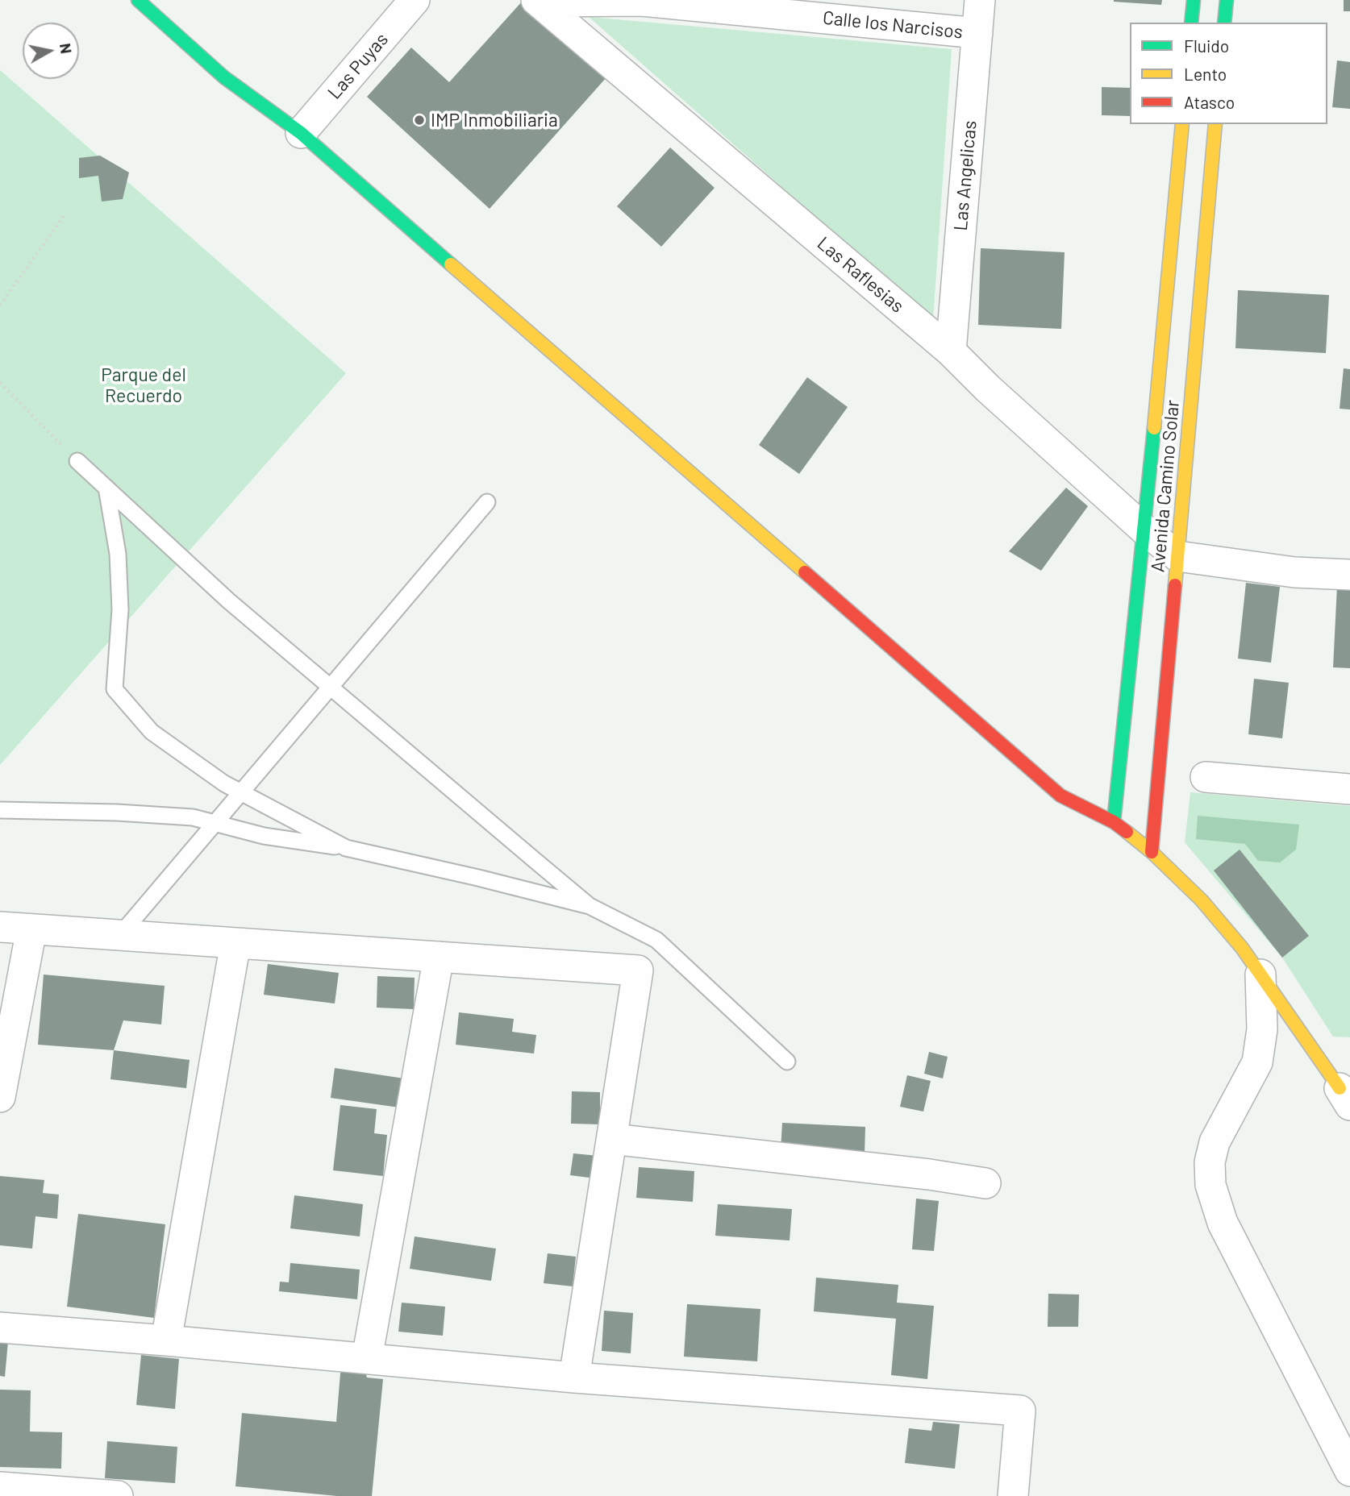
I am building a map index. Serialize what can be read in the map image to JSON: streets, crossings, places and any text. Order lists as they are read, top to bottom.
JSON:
{
  "streets": {
    "street": [
      "Calle los Narcisos",
      "Las Puyas",
      "Las Angelicas",
      "Las Raflesias",
      "Avenida Camino Solar"
    ]
  },
  "crossings": [
    ["Calle los Narcisos", "Las Angelicas"],
    ["Calle los Narcisos", "Las Raflesias"],
    ["Las Angelicas", "Las Raflesias"],
    ["Las Raflesias", "Avenida Camino Solar"]
  ],
  "parks": ["Parque del Recuerdo"],
  "places": ["IMP Inmobiliaria"],
  "legend": ["Fluido", "Lento", "Atasco"],
  "north": "right"
}
